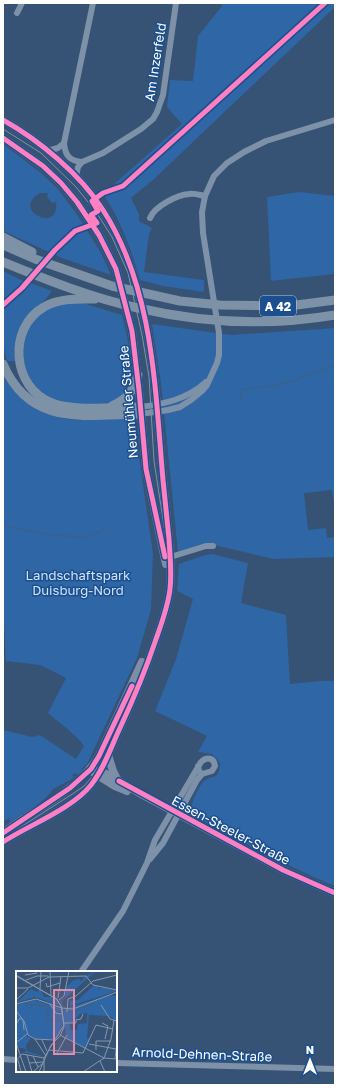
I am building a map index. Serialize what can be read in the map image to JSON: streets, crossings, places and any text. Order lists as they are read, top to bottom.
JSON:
{
  "streets": {
    "highway": ["A 42"],
    "main road": ["Neumühler Straße", "Essen-Steeler-Straße"],
    "street": ["Am Inzerfeld", "Arnold-Dehnen-Straße"]
  },
  "crossings": [
    ["Neumühler Straße", "Essen-Steeler-Straße"]
  ],
  "parks": ["Landschaftspark Duisburg-Nord"],
  "north": "top"
}
